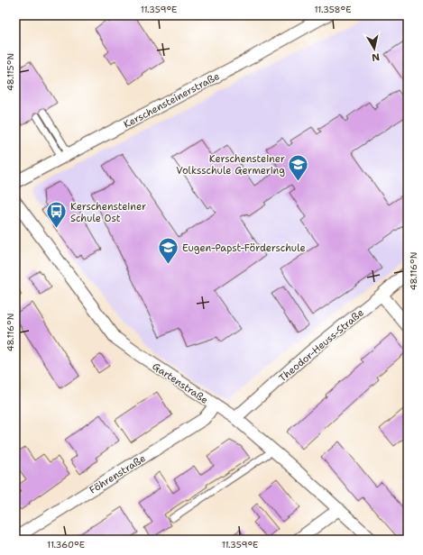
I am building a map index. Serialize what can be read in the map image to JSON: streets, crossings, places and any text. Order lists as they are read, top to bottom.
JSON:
{
  "streets": {
    "street": [
      "Kerschensteinerstraße",
      "Theodor-Heuss-Straße",
      "Gartenstraße",
      "Föhrenstraße"
    ]
  },
  "crossings": [
    ["Theodor-Heuss-Straße", "Gartenstraße"],
    ["Gartenstraße", "Föhrenstraße"]
  ],
  "places": {
    "school or university": ["Kerschensteiner Volksschule Germering", "Eugen-Papst-Förderschule"],
    "bus stop": ["Kerschensteiner Schule Ost"]
  },
  "north": "bottom",
  "coordinates": [
    "11.359°E",
    "11.358°E",
    "48.115°N",
    "48.116°N",
    "11.360°E"
  ]
}
